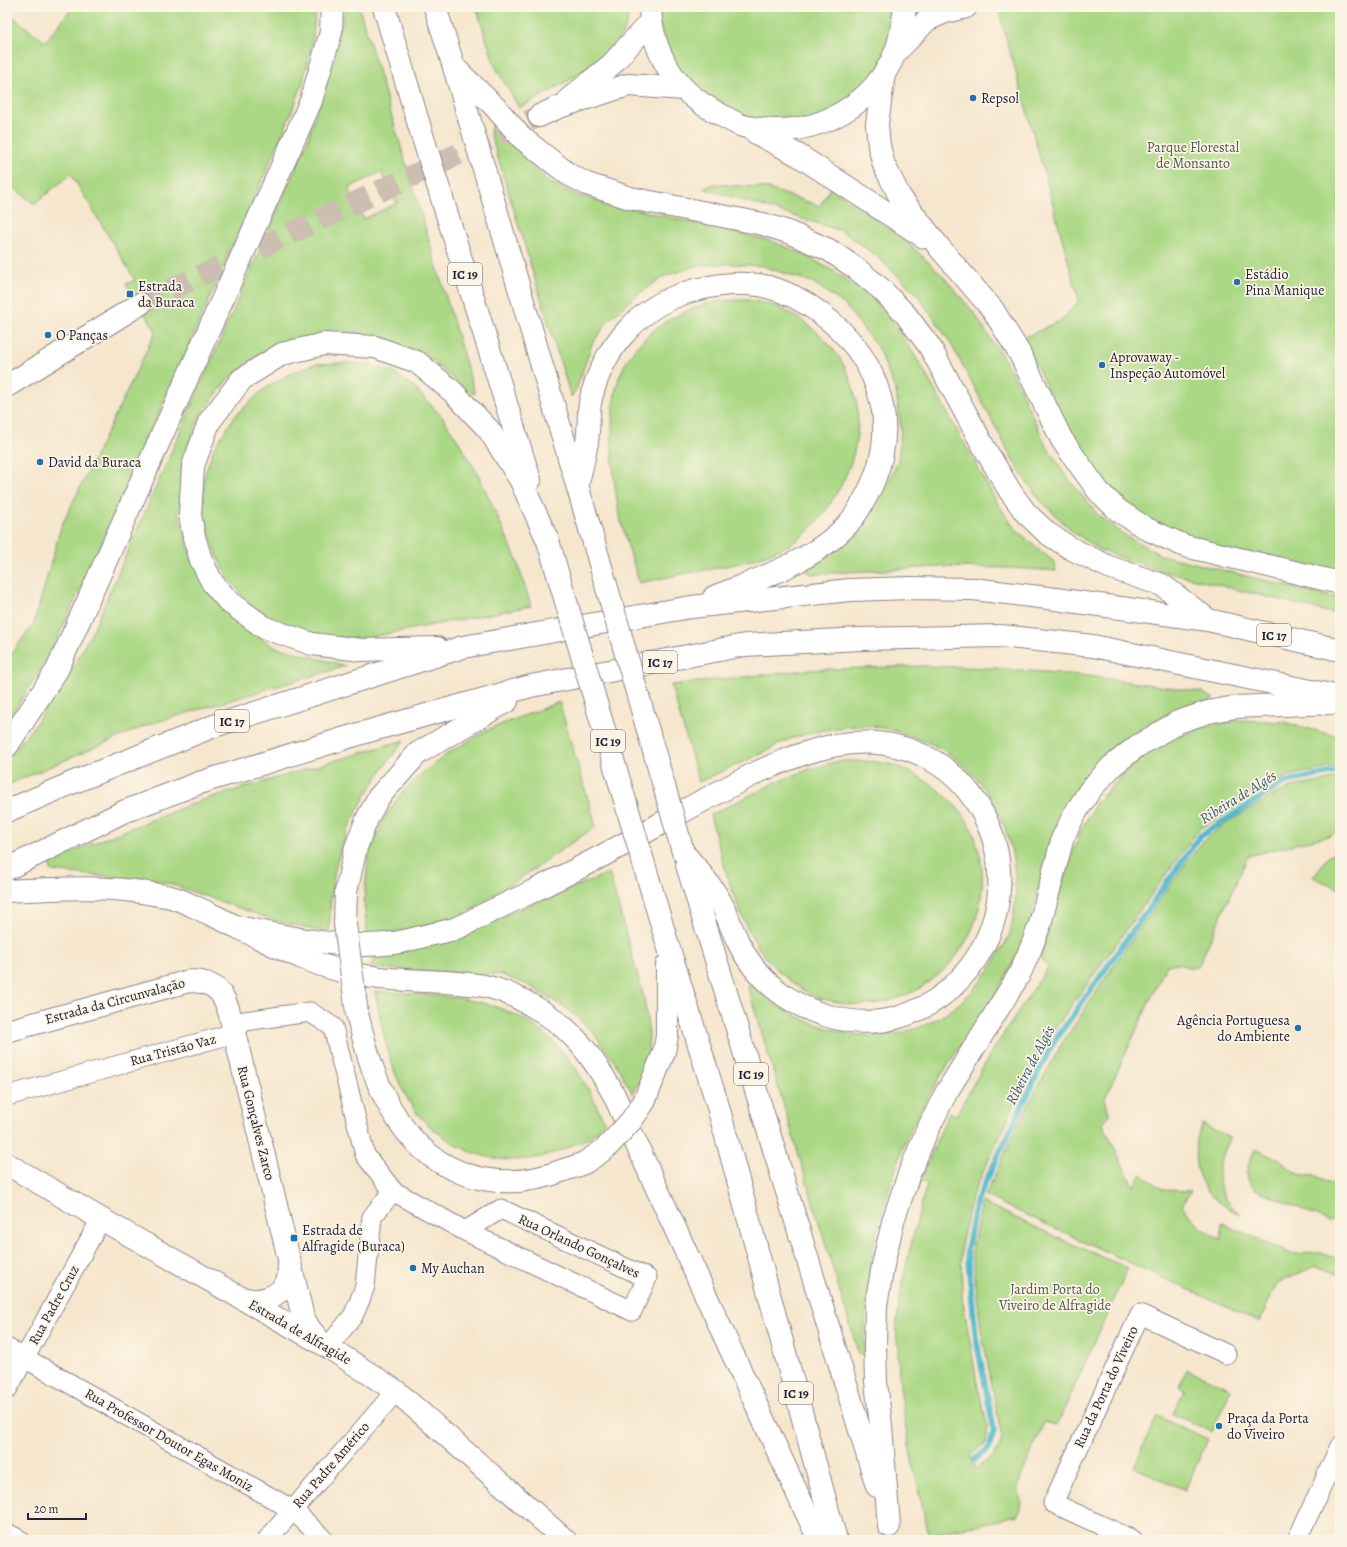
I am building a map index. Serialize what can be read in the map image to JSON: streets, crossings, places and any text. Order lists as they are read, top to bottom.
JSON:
{
  "streets": {
    "main road": [
      "IC 19",
      "IC 17",
      "Estrada da Circunvalação",
      "Rua Gonçalves Zarco",
      "Estrada de Alfragide"
    ],
    "street": [
      "Rua Tristão Vaz",
      "Rua Orlando Gonçalves",
      "Rua Padre Cruz",
      "Rua da Porta do Viveiro",
      "Rua Professor Doutor Egas Moniz",
      "Rua Padre Américo"
    ]
  },
  "crossings": [
    ["Estrada da Circunvalação", "Rua Gonçalves Zarco"],
    ["Rua Tristão Vaz", "Rua Gonçalves Zarco"],
    ["Rua Tristão Vaz", "Rua Orlando Gonçalves"],
    ["Rua Gonçalves Zarco", "Estrada de Alfragide"],
    ["Rua Padre Cruz", "Estrada de Alfragide"],
    ["Rua Padre Cruz", "Rua Professor Doutor Egas Moniz"],
    ["Estrada de Alfragide", "Rua Padre Américo"],
    ["Rua Professor Doutor Egas Moniz", "Rua Padre Américo"]
  ],
  "water": ["Ribeira de Algés"],
  "parks": ["Parque Florestal de Monsanto", "Jardim Porta do Viveiro de Alfragide"],
  "places": {
    "other": [
      "Repsol",
      "Estádio Pina Manique",
      "O Panças",
      "Aprovaway - Inspeção Automóvel",
      "David da Buraca",
      "Agência Portuguesa do Ambiente",
      "My Auchan",
      "Praça da Porta do Viveiro"
    ],
    "transit": ["Estrada da Buraca", "Estrada de Alfragide (Buraca)"]
  },
  "scale_bar": "20 m"
}
